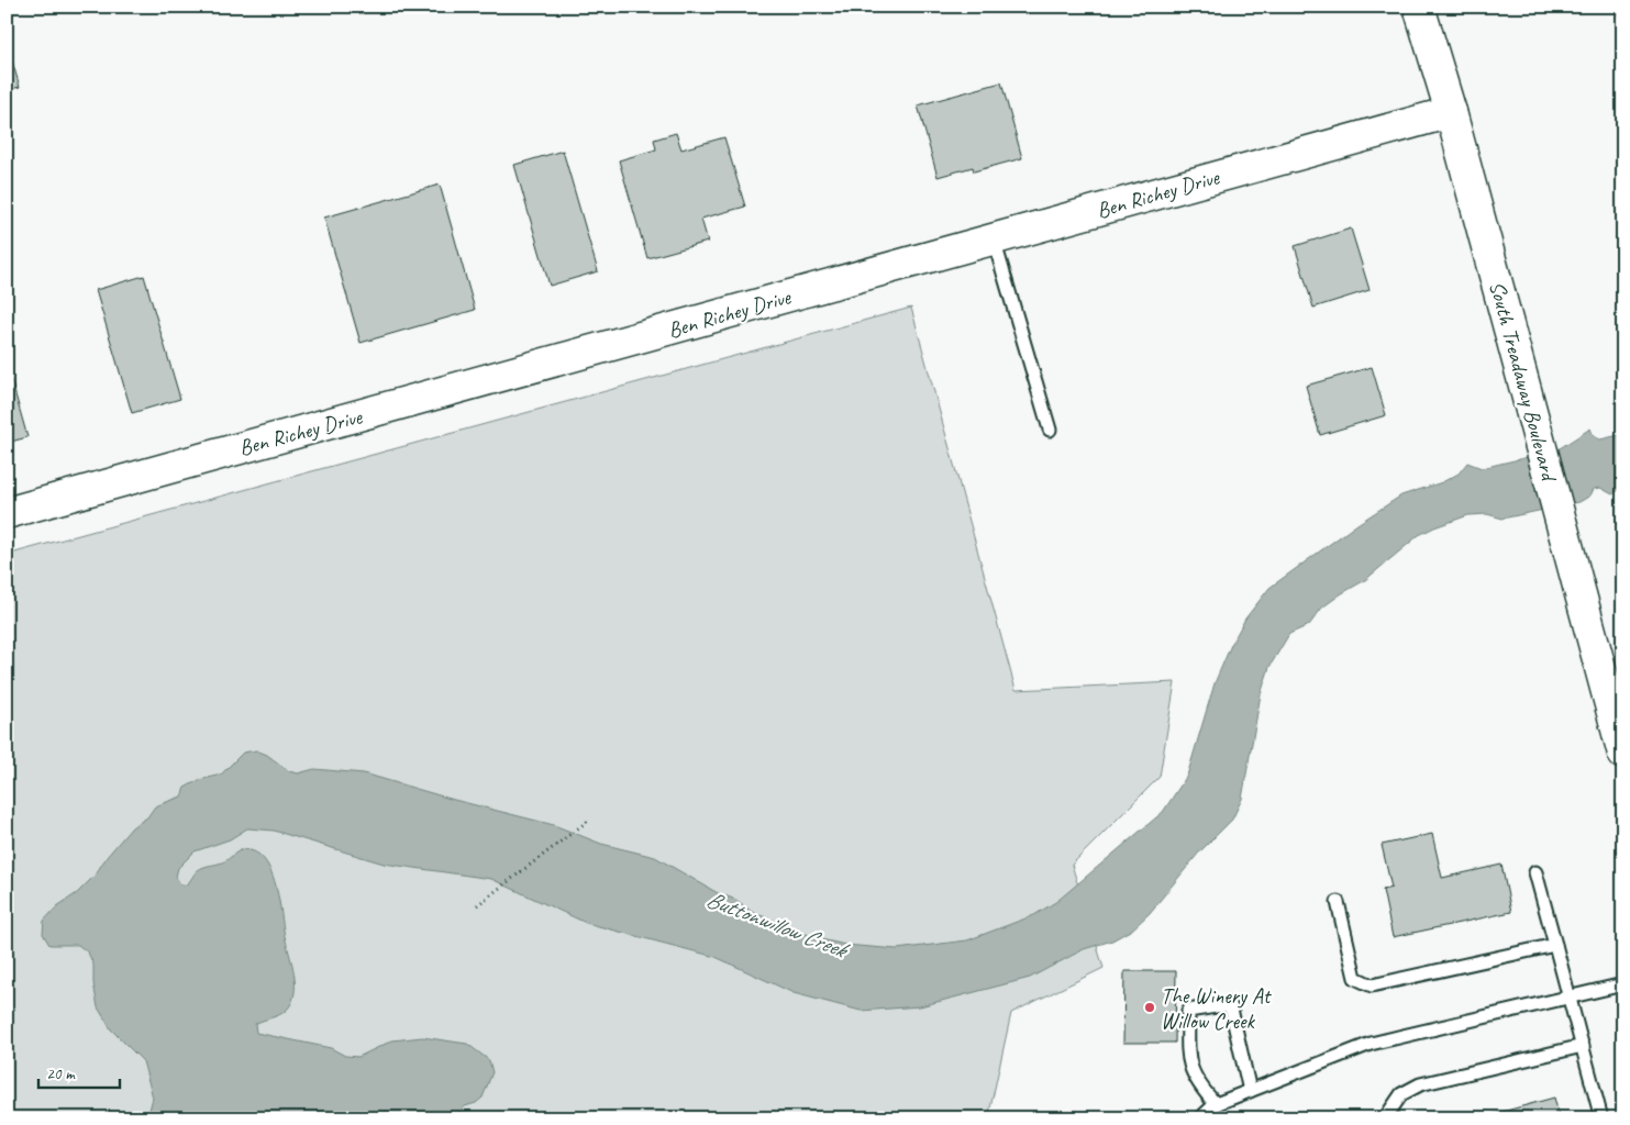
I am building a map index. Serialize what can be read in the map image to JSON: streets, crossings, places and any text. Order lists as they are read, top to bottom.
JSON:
{
  "streets": {
    "street": ["Ben Richey Drive", "South Treadaway Boulevard"]
  },
  "crossings": [
    ["Ben Richey Drive", "South Treadaway Boulevard"]
  ],
  "water": ["Buttonwillow Creek"],
  "places": ["The Winery At Willow Creek"],
  "scale_bar": "20 m"
}
